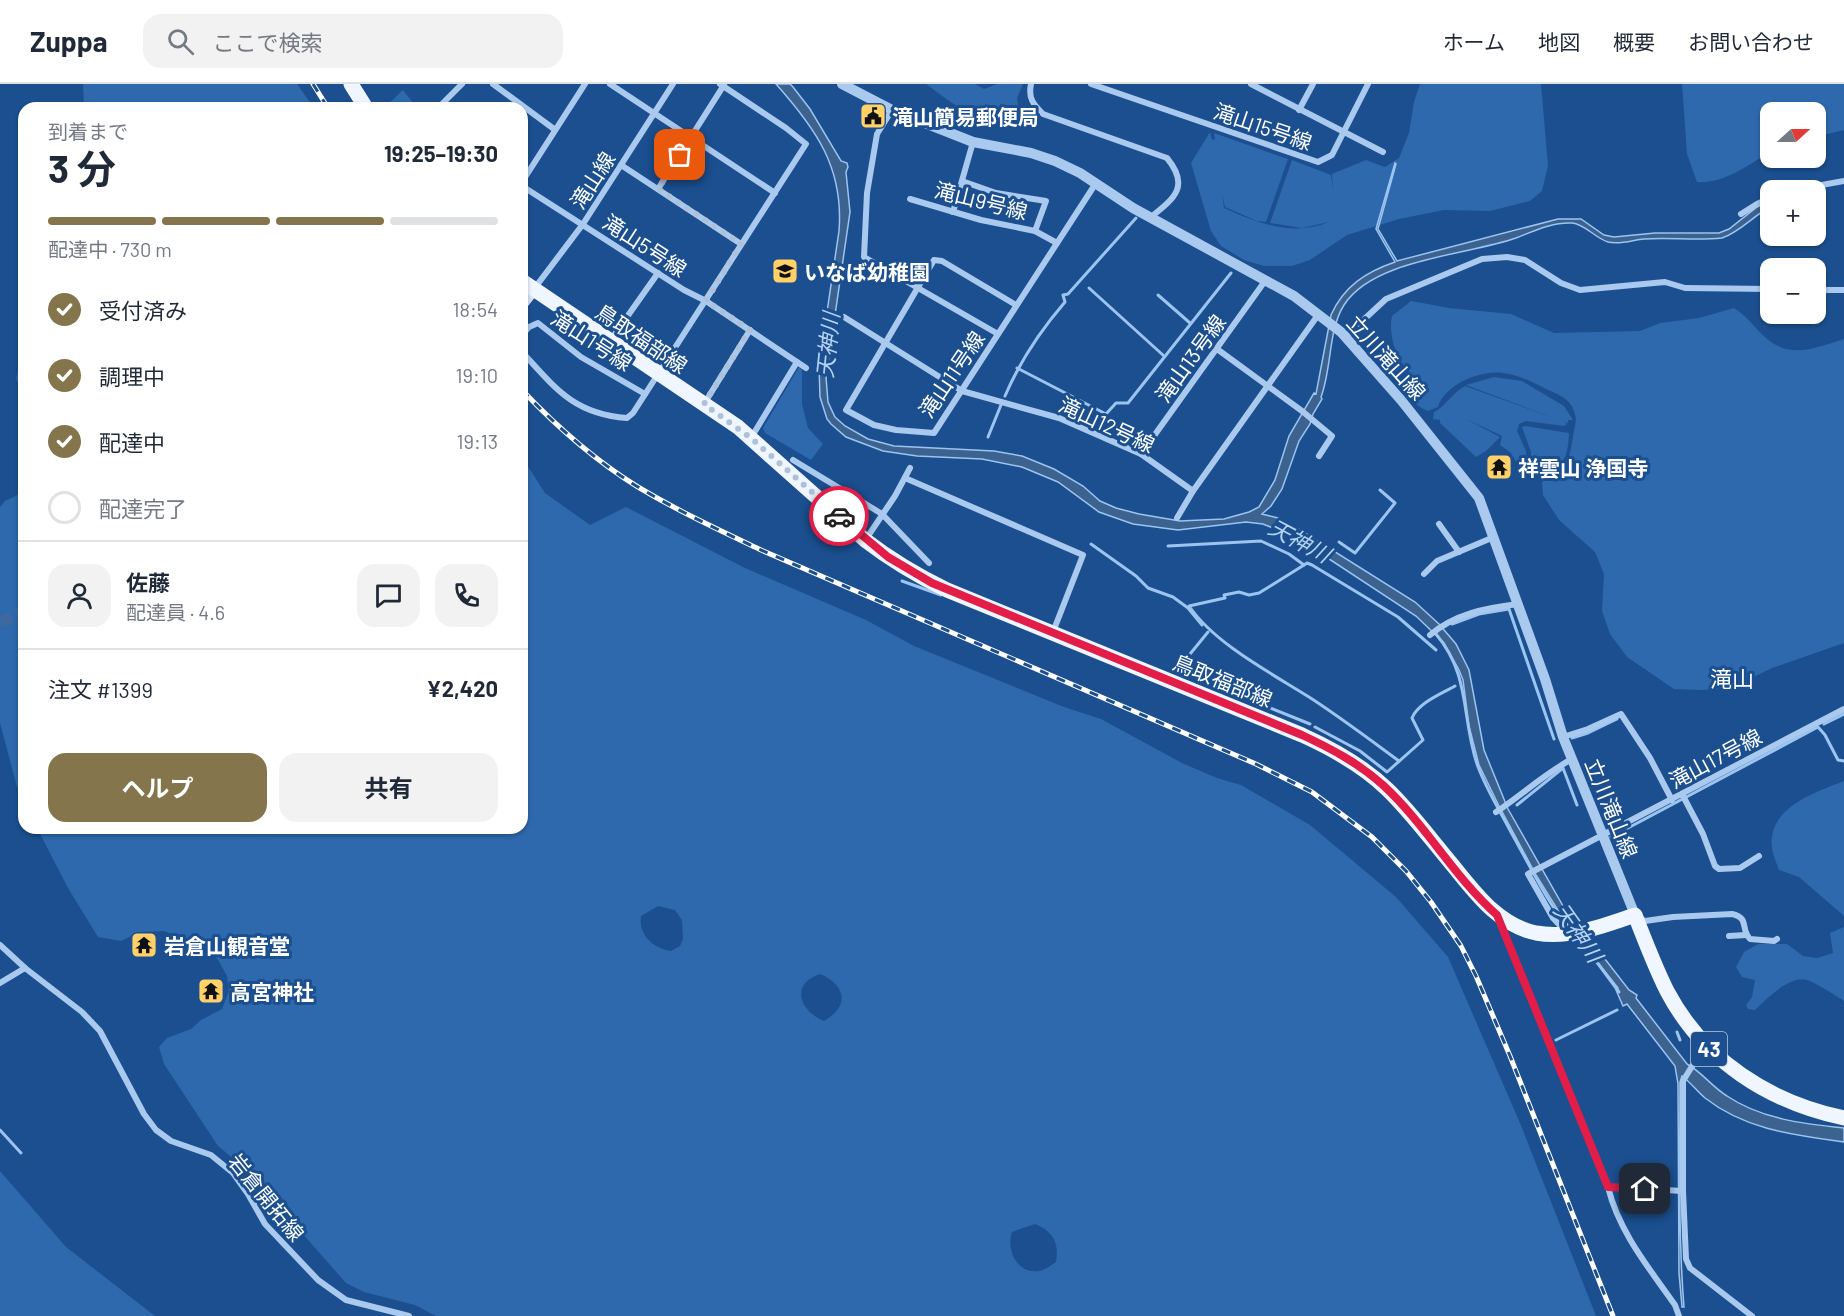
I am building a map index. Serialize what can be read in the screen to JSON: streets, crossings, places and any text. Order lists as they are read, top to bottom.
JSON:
{
  "streets": {
    "main road": ["鳥取福部線", "43"],
    "street": [
      "滝山15号線",
      "滝山線",
      "滝山9号線",
      "滝山5号線",
      "滝山1号線",
      "立川滝山線",
      "滝山13号線",
      "滝山11号線",
      "滝山12号線",
      "滝山17号線",
      "岩倉開拓線"
    ]
  },
  "crossings": [
    ["滝山線", "滝山5号線"],
    ["滝山線", "鳥取福部線"],
    ["滝山5号線", "滝山1号線"],
    ["鳥取福部線", "滝山1号線"],
    ["鳥取福部線", "立川滝山線"],
    ["鳥取福部線", "滝山17号線"],
    ["鳥取福部線", "43"],
    ["立川滝山線", "滝山13号線"],
    ["立川滝山線", "滝山11号線"],
    ["立川滝山線", "滝山17号線"],
    ["立川滝山線", "43"],
    ["滝山13号線", "滝山12号線"],
    ["滝山11号線", "滝山12号線"]
  ],
  "districts": ["滝山"],
  "water": ["天神川"],
  "places": {
    "public building": ["滝山簡易郵便局"],
    "school or university": ["いなば幼稚園"],
    "temple": ["祥雲山 浄国寺", "岩倉山観音堂", "高宮神社"]
  },
  "north": "right",
  "page": {
    "header": "Zuppa",
    "search": "ここで検索",
    "nav": [
      "ホーム",
      "地図",
      "概要",
      "お問い合わせ"
    ],
    "map_buttons": ["+", "−"],
    "heading": ["3 分", "到着まで", "19:25–19:30"],
    "panel": [
      "佐藤",
      "配達員 · 4.6",
      "注文 #1399",
      "¥2,420"
    ],
    "bar": "配達中 · 730 m",
    "list": [
      ["受付済み", "18:54"],
      ["調理中", "19:10"],
      ["配達中", "19:13"],
      "配達完了"
    ],
    "buttons": ["ヘルプ", "共有"]
  }
}
